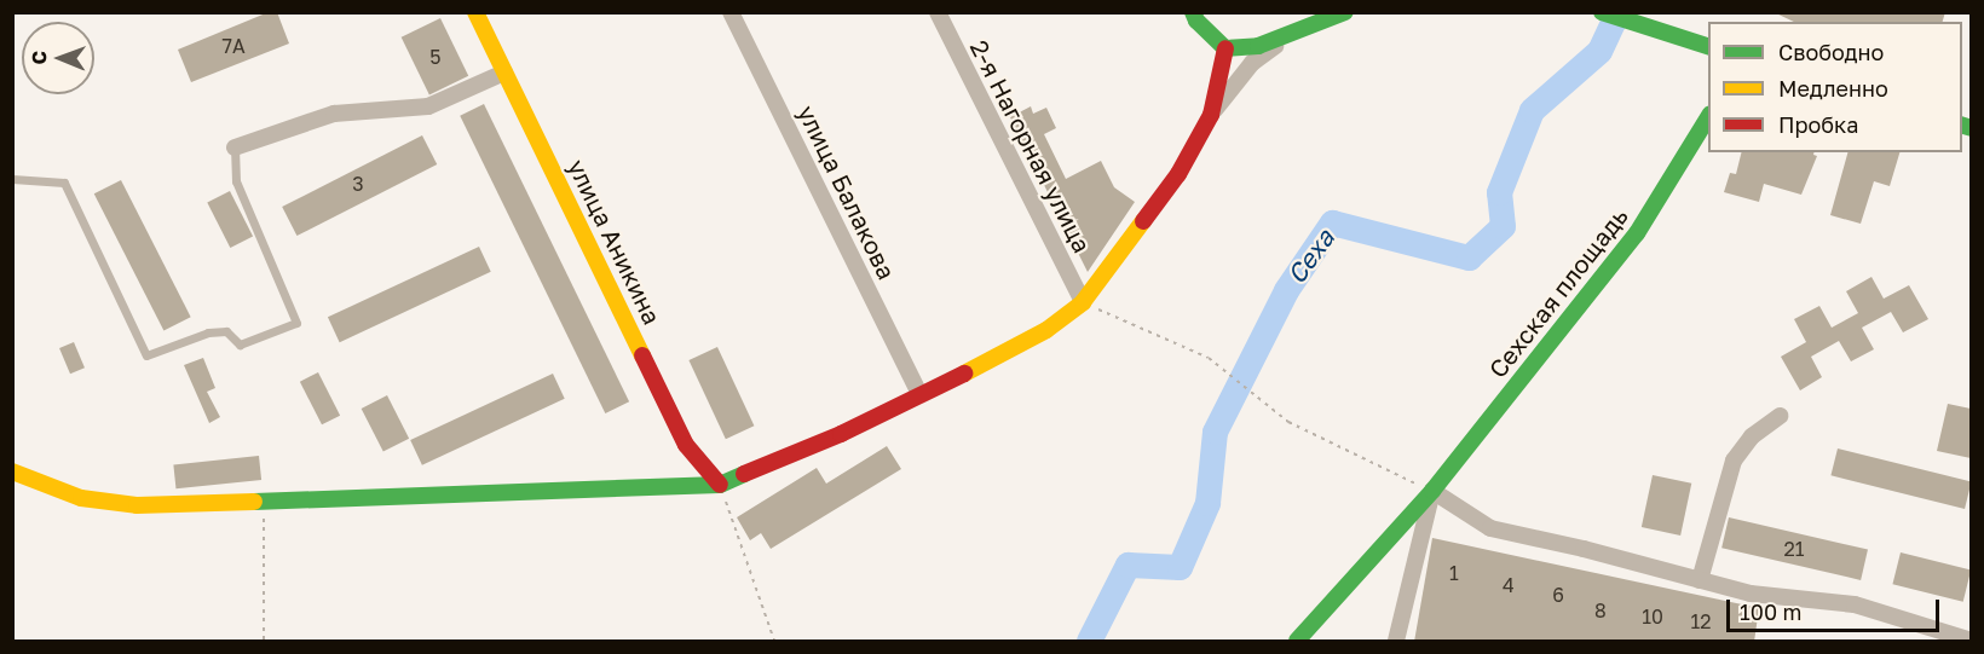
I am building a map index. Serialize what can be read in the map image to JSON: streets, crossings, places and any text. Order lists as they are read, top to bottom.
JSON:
{
  "streets": {
    "street": [
      "2-я Нагорная улица",
      "улица Балакова",
      "улица Аникина",
      "Сехская площадь"
    ]
  },
  "water": ["Сеха"],
  "house_numbers": [
    "7А",
    "5",
    "3",
    "21",
    "1",
    "4",
    "6",
    "8",
    "10",
    "12"
  ],
  "legend": ["Свободно", "Медленно", "Пробка"],
  "scale_bar": "100 m",
  "north": "left"
}
